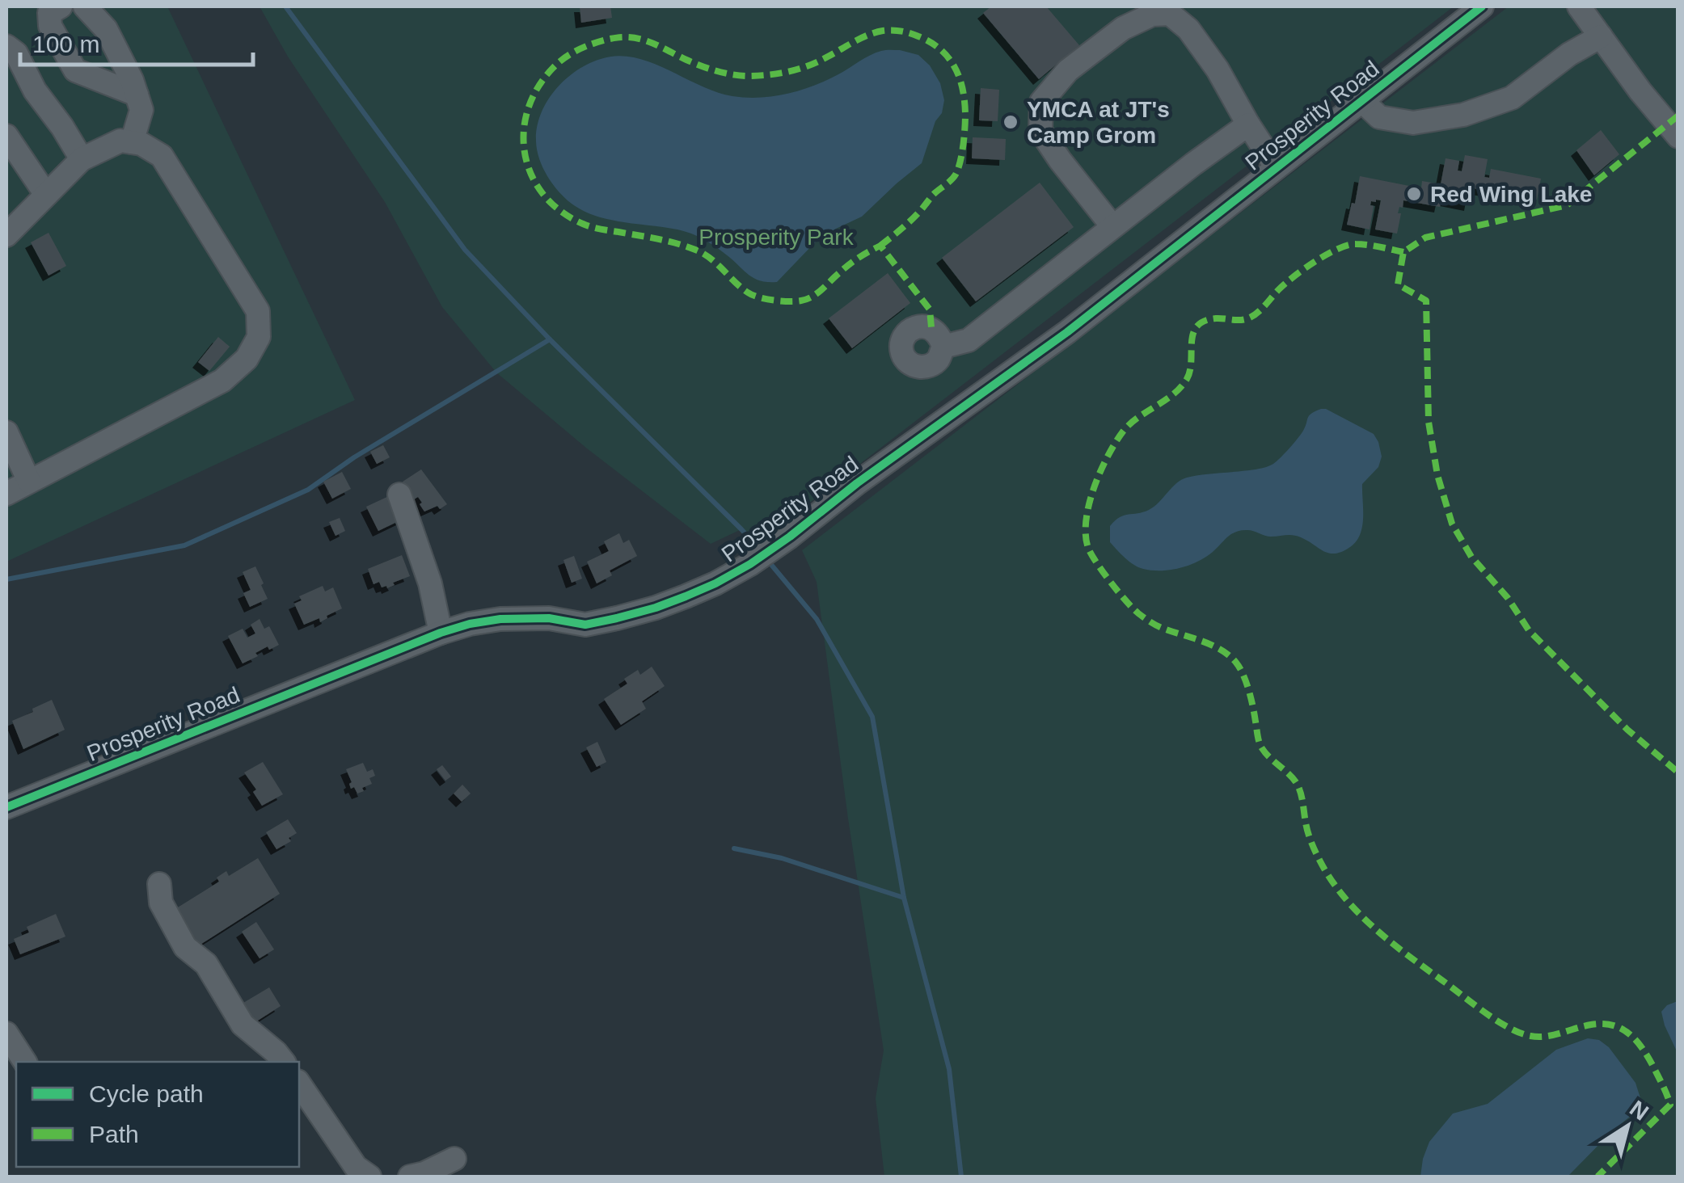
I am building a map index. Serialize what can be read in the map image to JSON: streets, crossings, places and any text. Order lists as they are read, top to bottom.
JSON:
{
  "streets": {
    "street": ["Prosperity Road"]
  },
  "parks": ["Prosperity Park"],
  "places": ["YMCA at JT's Camp Grom", "Red Wing Lake"],
  "legend": ["Cycle path", "Path"],
  "scale_bar": "100 m",
  "north": "top right"
}
